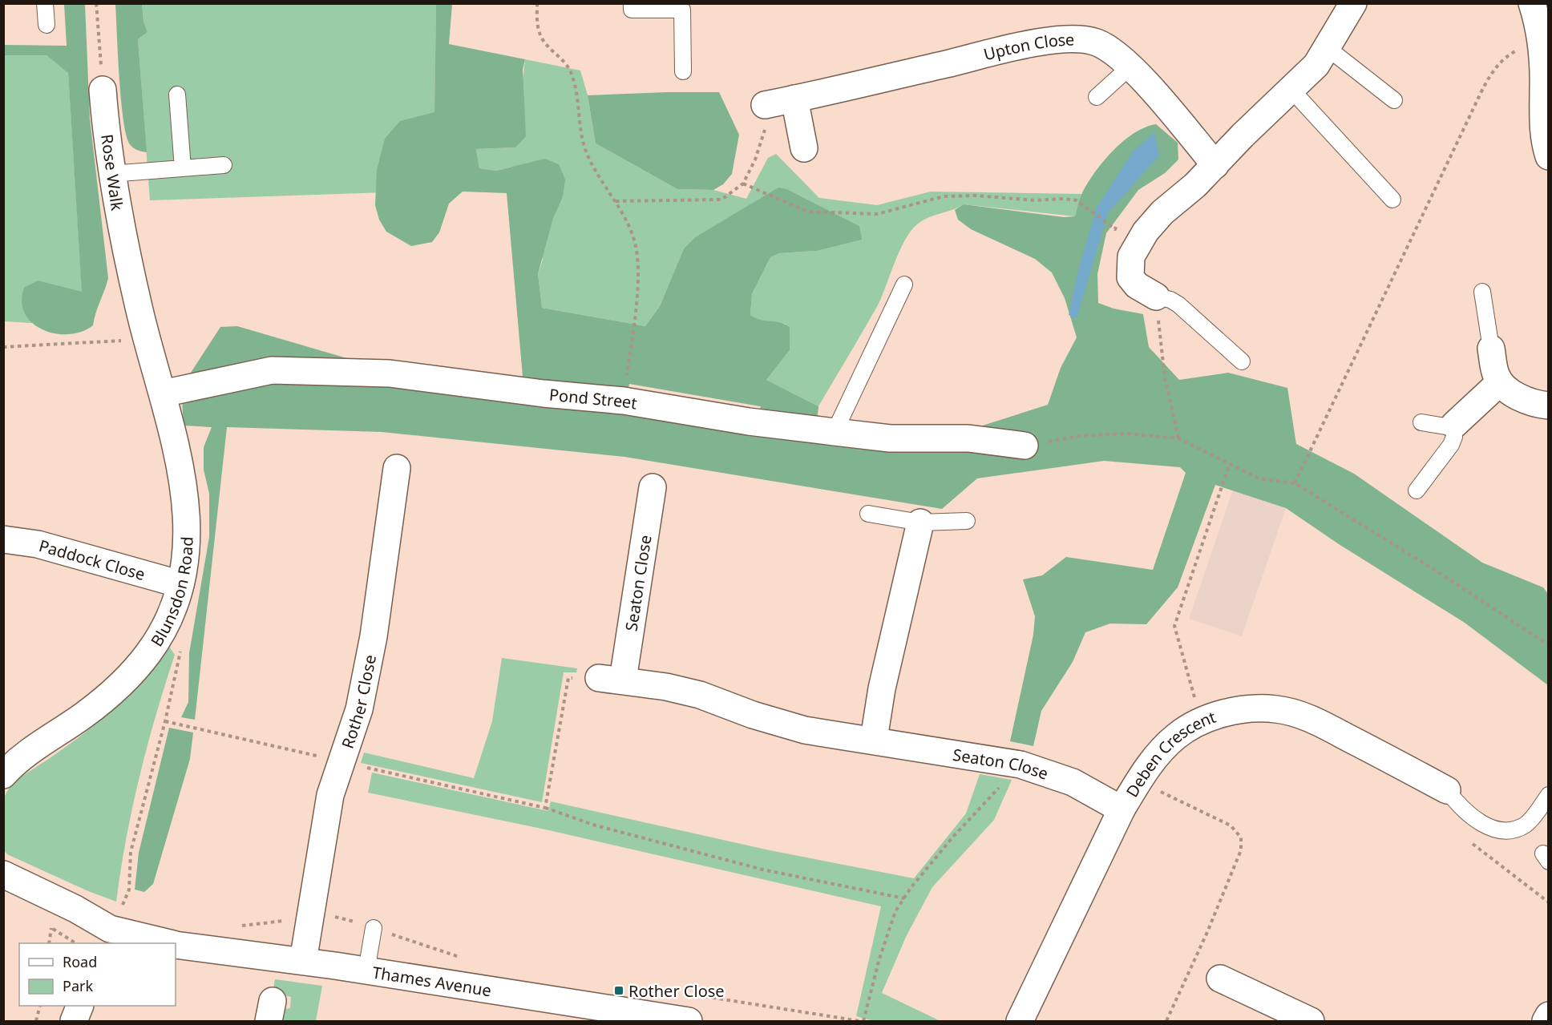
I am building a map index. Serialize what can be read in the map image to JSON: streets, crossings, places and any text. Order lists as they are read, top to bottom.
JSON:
{
  "streets": {
    "street": [
      "Upton Close",
      "Rose Walk",
      "Pond Street",
      "Paddock Close",
      "Seaton Close",
      "Blunsdon Road",
      "Rother Close",
      "Deben Crescent",
      "Thames Avenue"
    ]
  },
  "crossings": [
    ["Rose Walk", "Blunsdon Road"],
    ["Pond Street", "Blunsdon Road"],
    ["Paddock Close", "Blunsdon Road"],
    ["Seaton Close", "Deben Crescent"],
    ["Rother Close", "Thames Avenue"]
  ],
  "places": {
    "transit": ["Rother Close"]
  },
  "legend": ["Road", "Park"]
}
